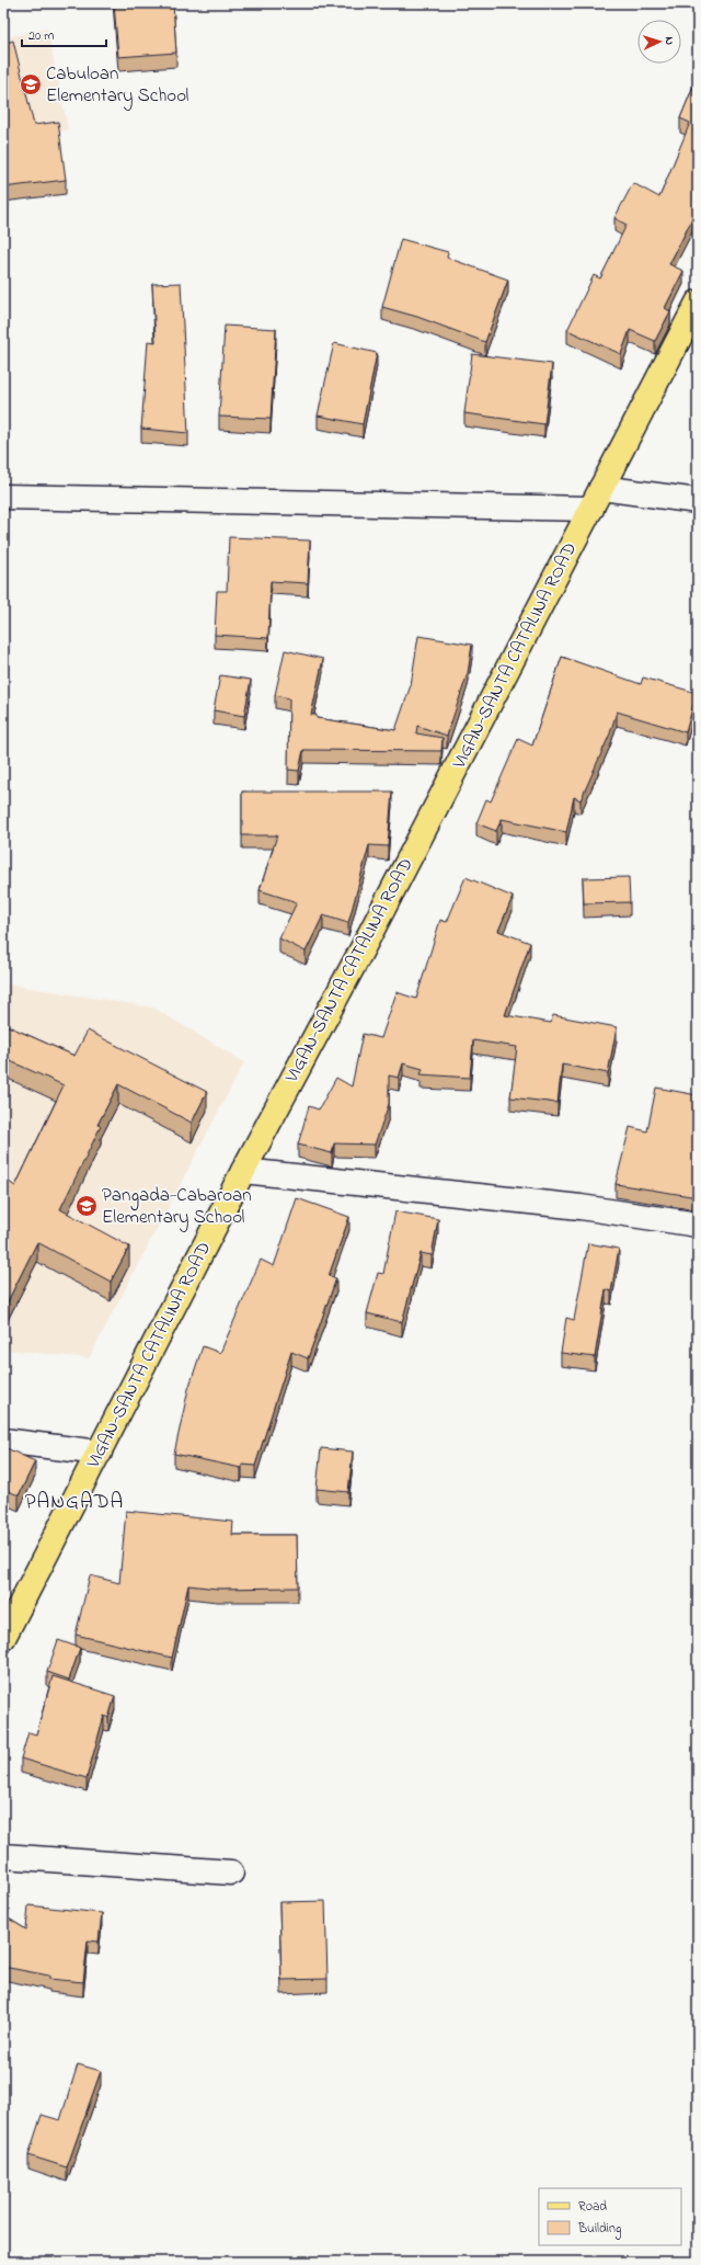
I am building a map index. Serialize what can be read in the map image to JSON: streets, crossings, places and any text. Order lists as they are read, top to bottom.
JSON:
{
  "streets": {
    "main road": ["VIGAN-SANTA CATALINA ROAD"]
  },
  "districts": ["PANGADA"],
  "places": {
    "school or university": ["Cabuloan Elementary School", "Pangada-Cabaroan Elementary School"]
  },
  "legend": ["Road", "Building"],
  "scale_bar": "20 m",
  "north": "right"
}
